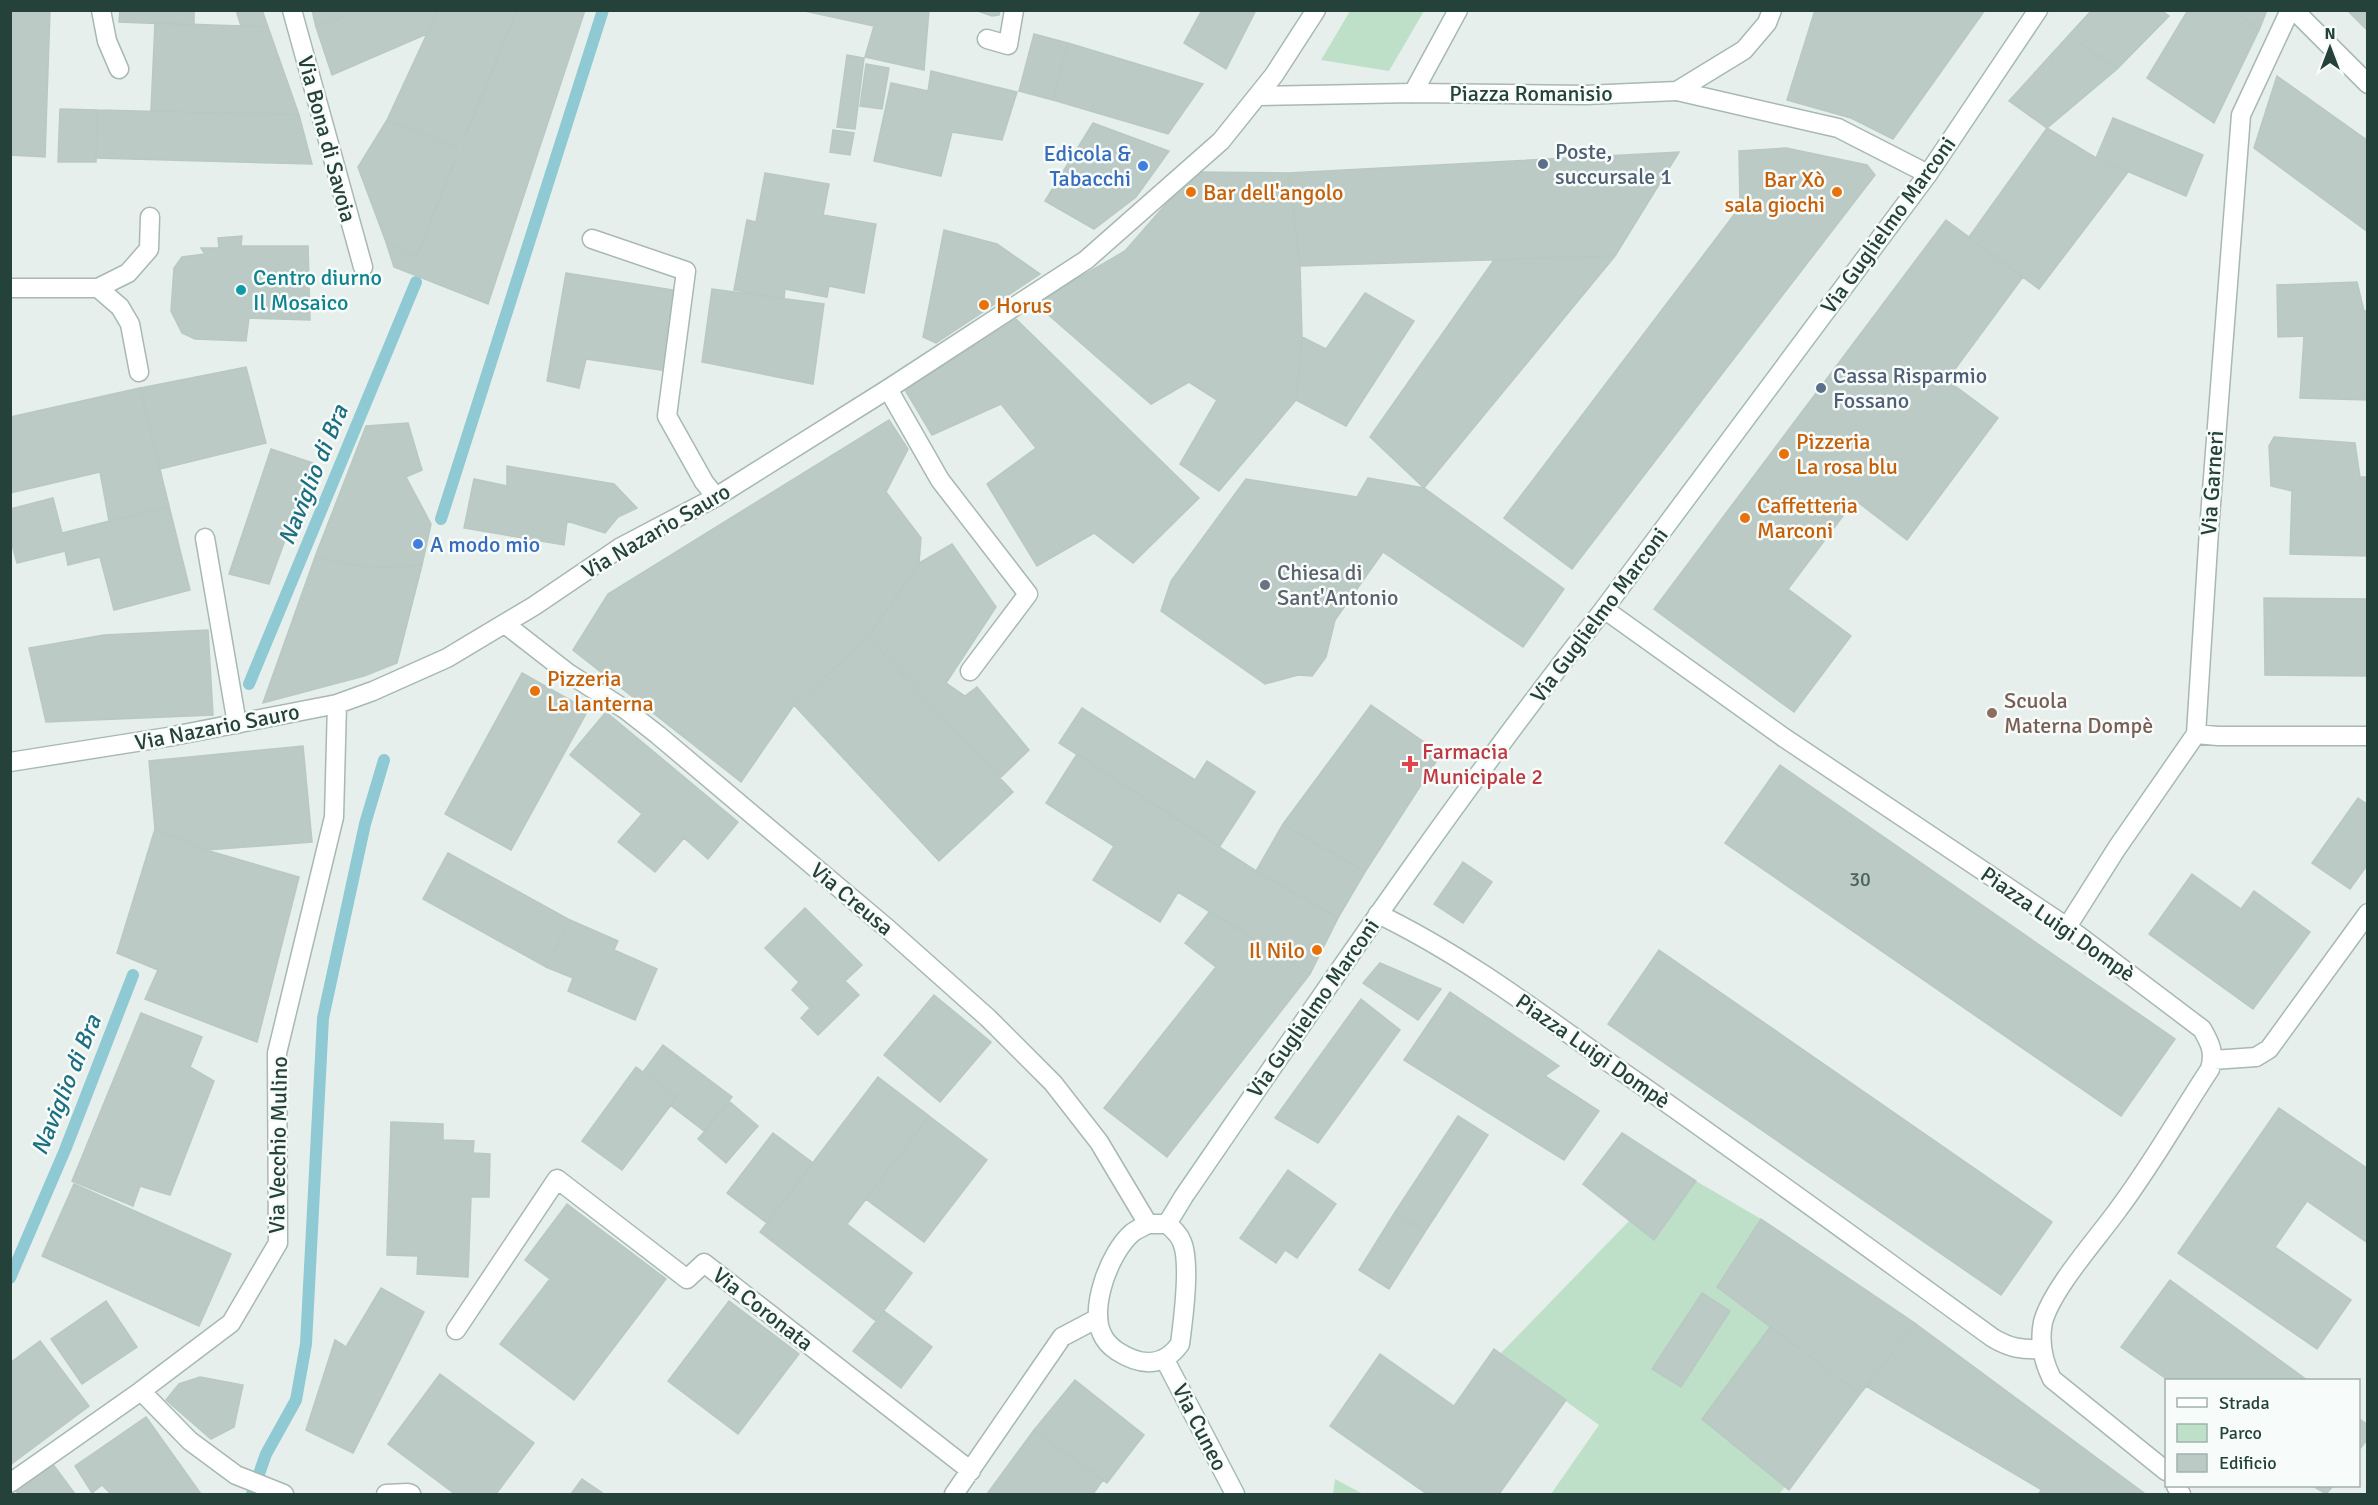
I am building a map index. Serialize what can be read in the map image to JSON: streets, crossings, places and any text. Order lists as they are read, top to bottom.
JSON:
{
  "streets": {
    "street": [
      "Piazza Romanisio",
      "Via Bona di Savoia",
      "Via Guglielmo Marconi",
      "Via Garneri",
      "Via Nazario Sauro",
      "Via Creusa",
      "Piazza Luigi Dompè",
      "Via Vecchio Mulino",
      "Via Coronata",
      "Via Cuneo"
    ]
  },
  "crossings": [
    ["Piazza Romanisio", "Via Nazario Sauro"],
    ["Via Guglielmo Marconi", "Via Creusa"],
    ["Via Guglielmo Marconi", "Piazza Luigi Dompè"],
    ["Via Guglielmo Marconi", "Via Cuneo"],
    ["Via Nazario Sauro", "Via Creusa"],
    ["Via Nazario Sauro", "Via Vecchio Mulino"],
    ["Via Creusa", "Via Cuneo"]
  ],
  "water": ["Naviglio di Bra"],
  "places": {
    "other": [
      "Poste, succursale 1",
      "Edicola & Tabacchi",
      "Bar dell'angolo",
      "Bar Xò sala giochi",
      "Centro diurno Il Mosaico",
      "Horus",
      "Cassa Risparmio Fossano",
      "Pizzeria La rosa blu",
      "Caffetteria Marconi",
      "A modo mio",
      "Chiesa di Sant'Antonio",
      "Pizzeria La lanterna",
      "Scuola Materna Dompè",
      "Il Nilo"
    ],
    "health": ["Farmacia Municipale 2"]
  },
  "house_numbers": ["30"],
  "legend": ["Strada", "Parco", "Edificio"],
  "north": "top"
}
